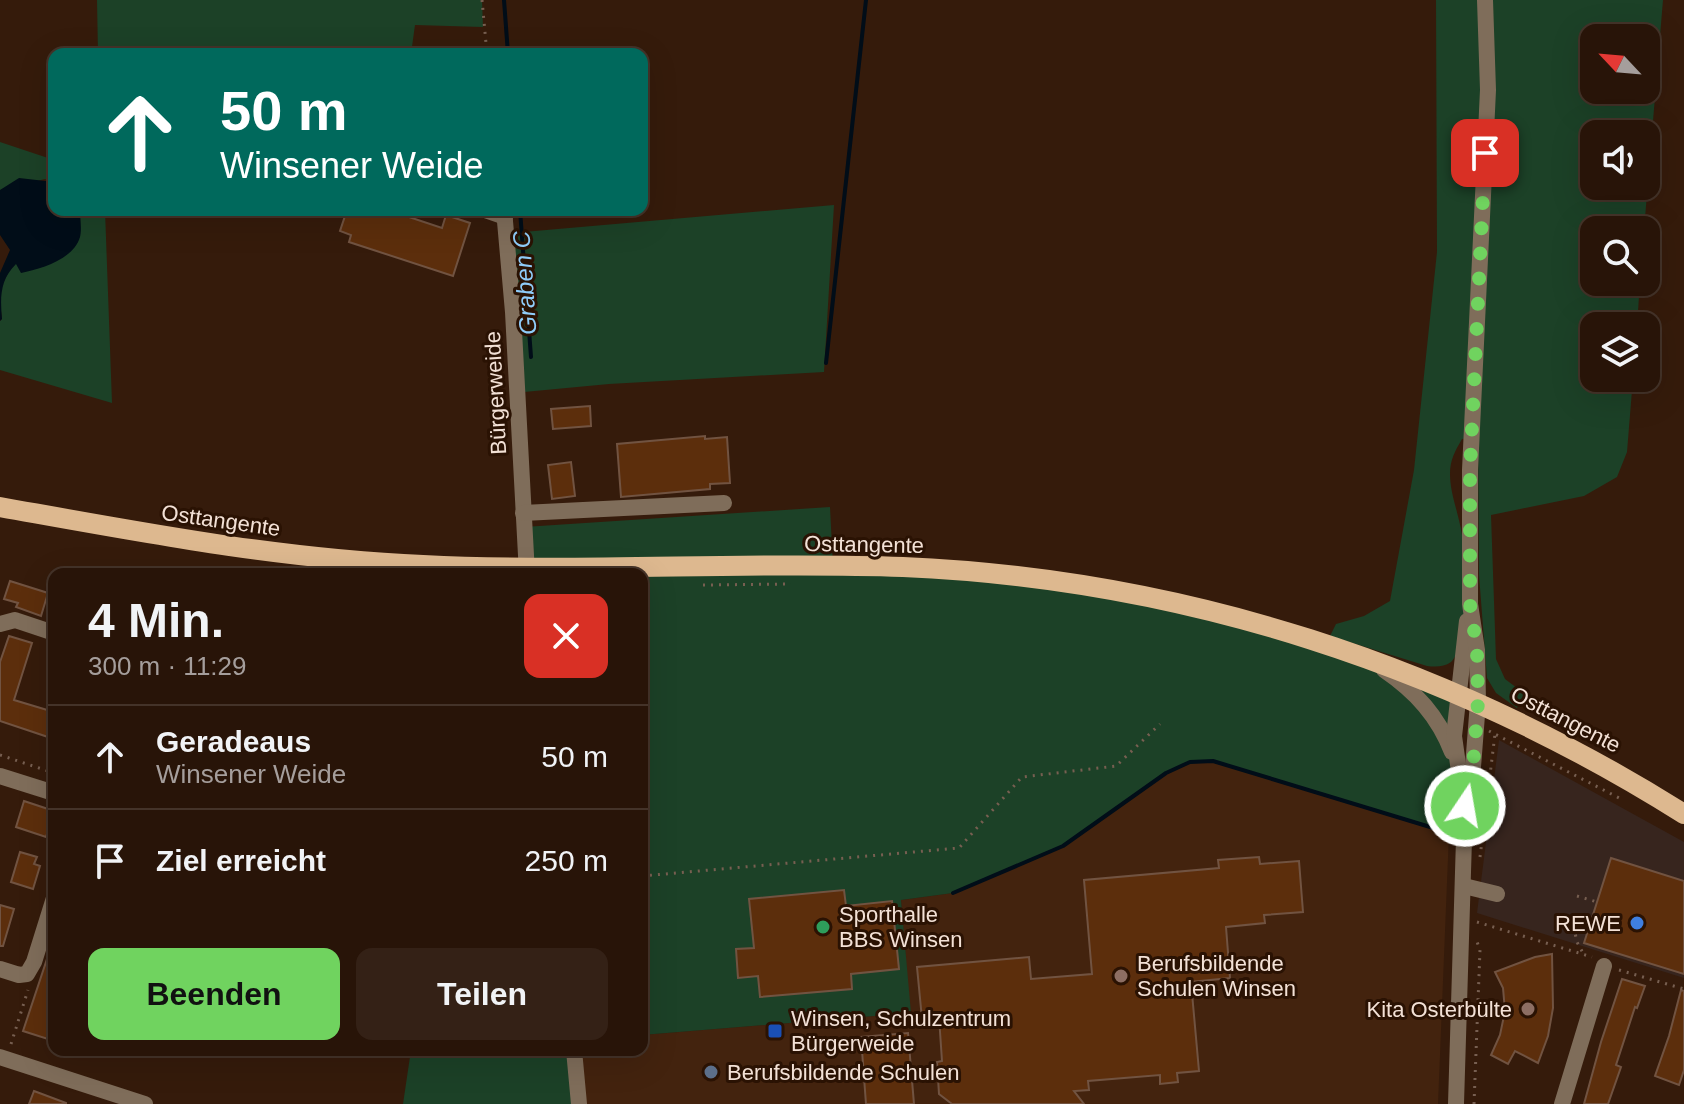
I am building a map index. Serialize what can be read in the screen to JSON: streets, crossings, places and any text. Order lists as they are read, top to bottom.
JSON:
{
  "streets": {
    "main road": ["Osttangente"],
    "street": ["Bürgerweide"]
  },
  "water": ["Graben C"],
  "places": {
    "other": [
      "REWE",
      "Sporthalle BBS Winsen",
      "Berufsbildende Schulen Winsen",
      "Kita Osterbülte",
      "Berufsbildende Schulen"
    ],
    "transit": ["Winsen, Schulzentrum Bürgerweide"]
  },
  "north": "top left",
  "page": {
    "turn": ["50 m", "Winsener Weide"],
    "heading": ["4 Min.", "300 m · 11:29"],
    "list": [
      {
        "name": "Geradeaus",
        "note": "Winsener Weide",
        "value": "50 m"
      },
      {
        "name": "Ziel erreicht",
        "value": "250 m"
      }
    ],
    "buttons": ["Beenden", "Teilen"]
  }
}
